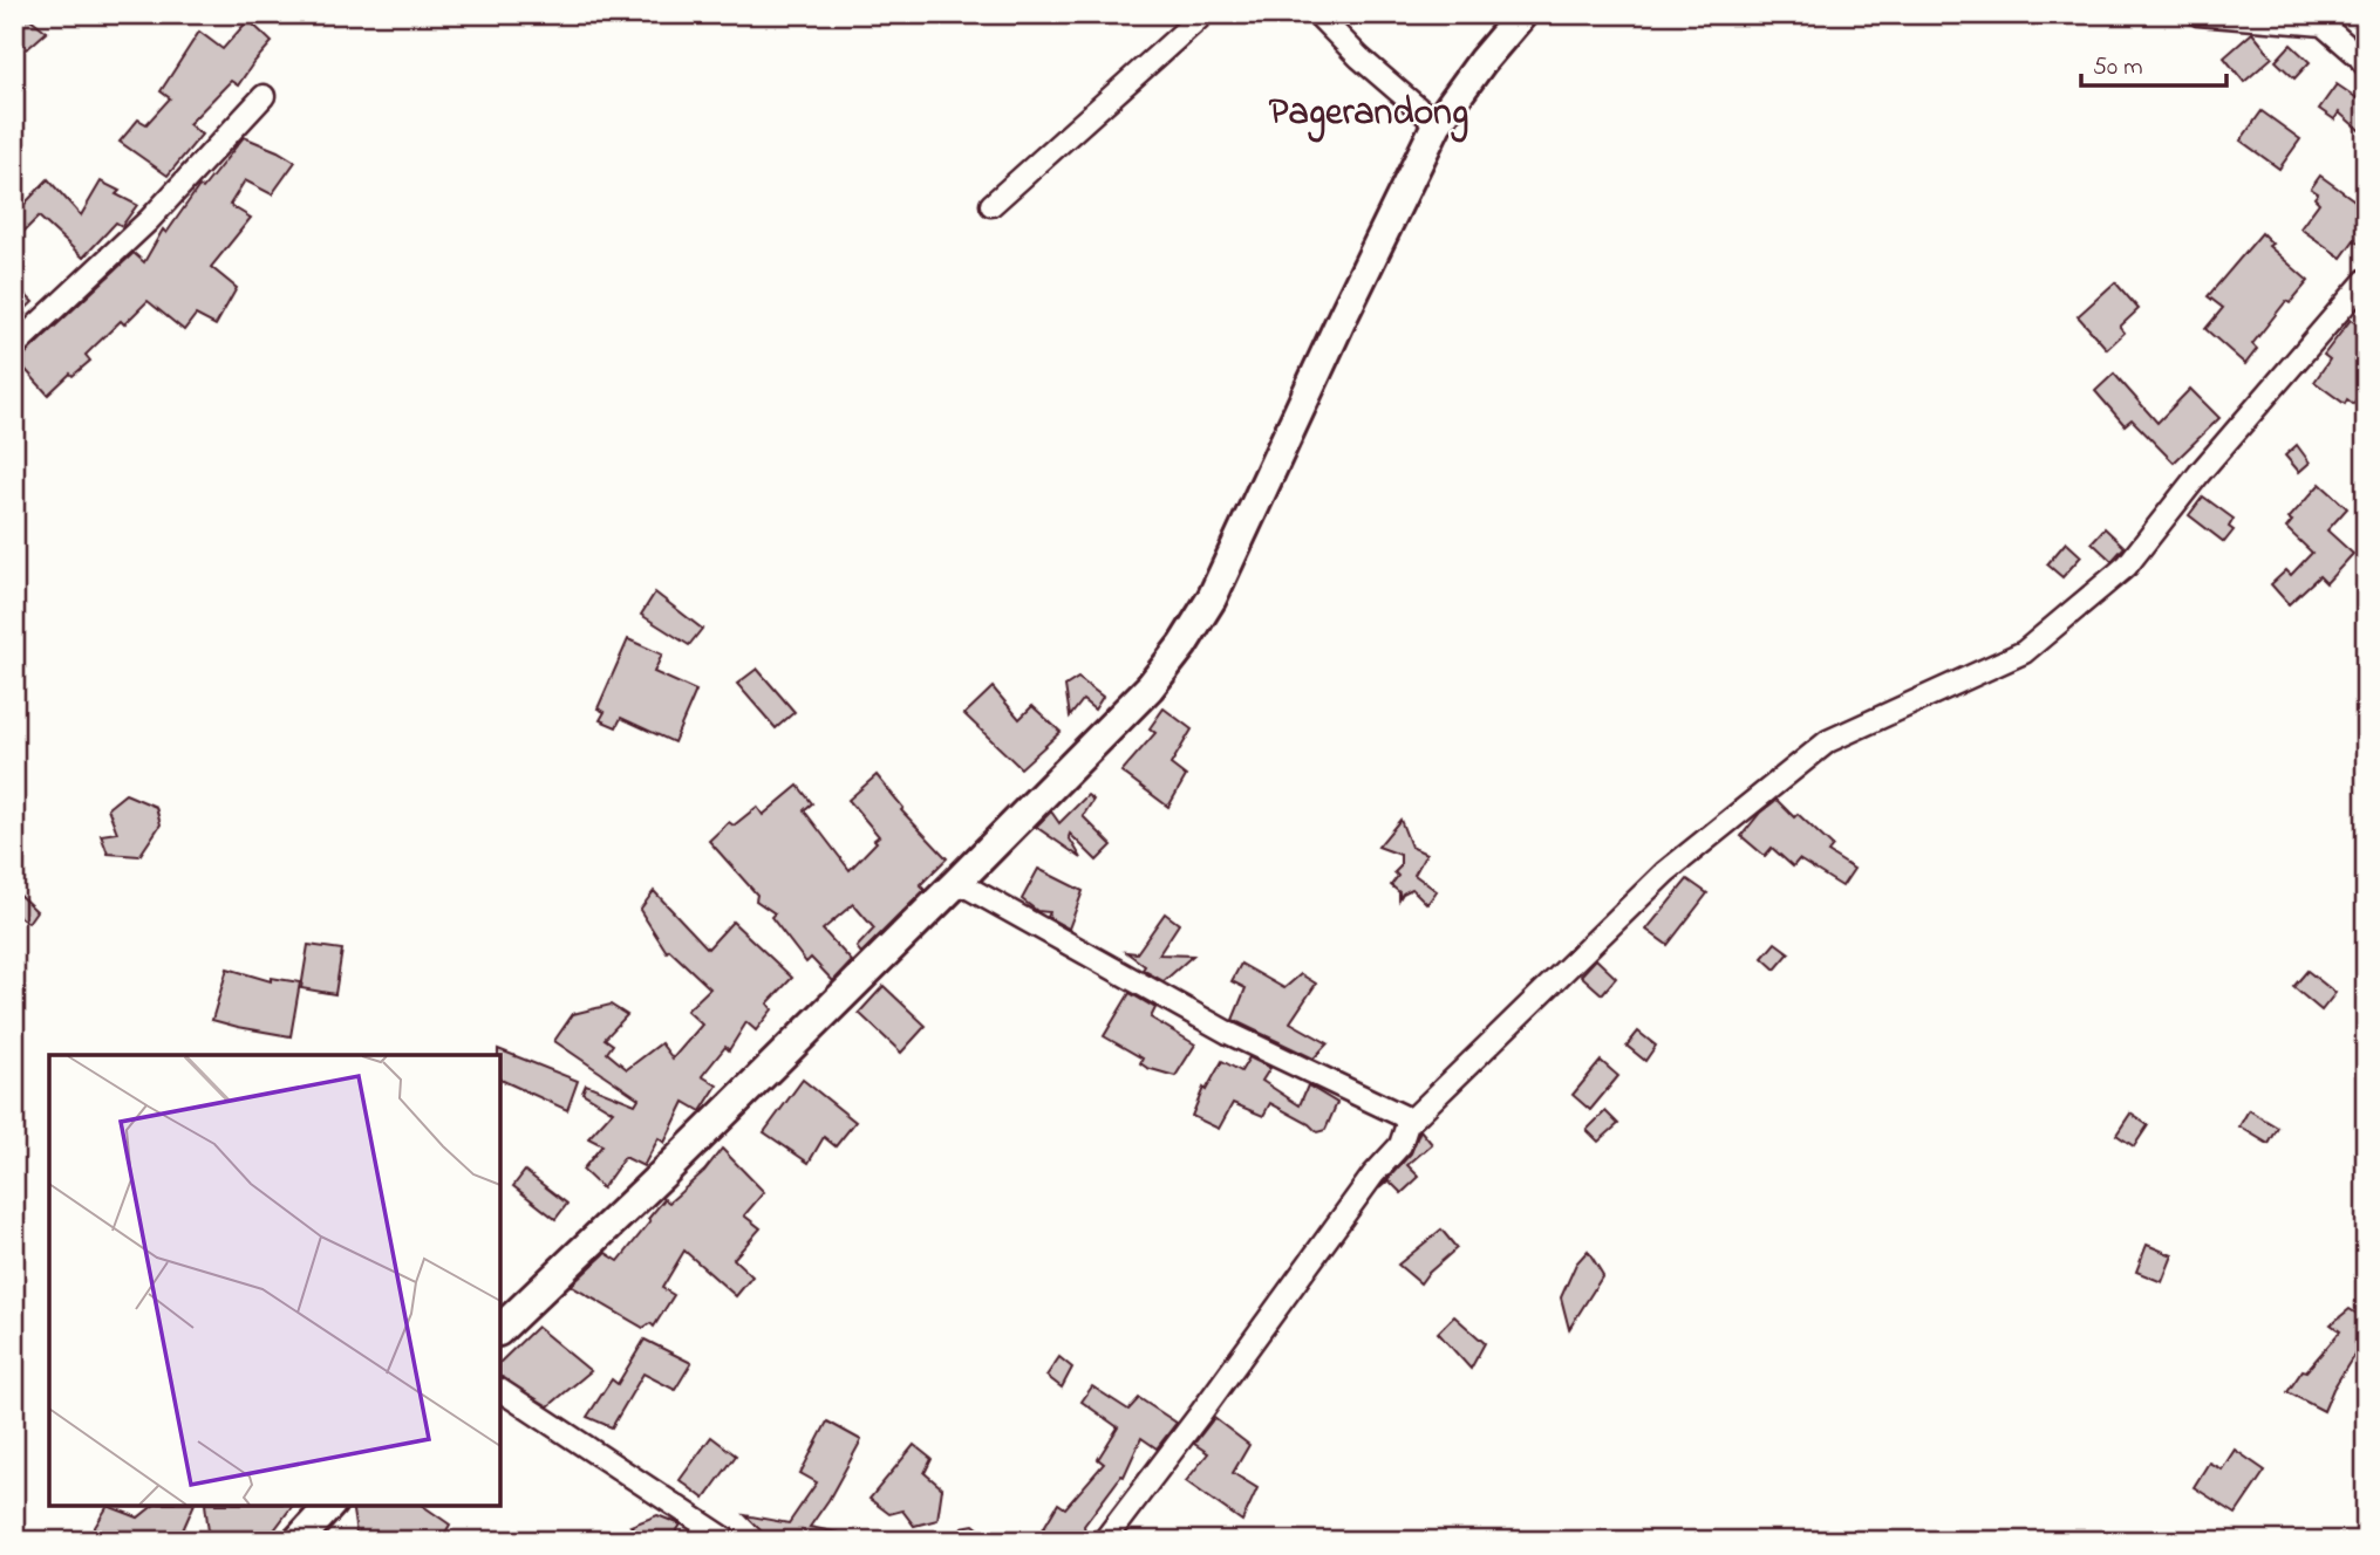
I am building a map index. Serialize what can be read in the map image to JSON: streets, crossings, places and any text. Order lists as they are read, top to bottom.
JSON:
{
  "districts": ["Pagerandong"],
  "scale_bar": "50 m"
}
